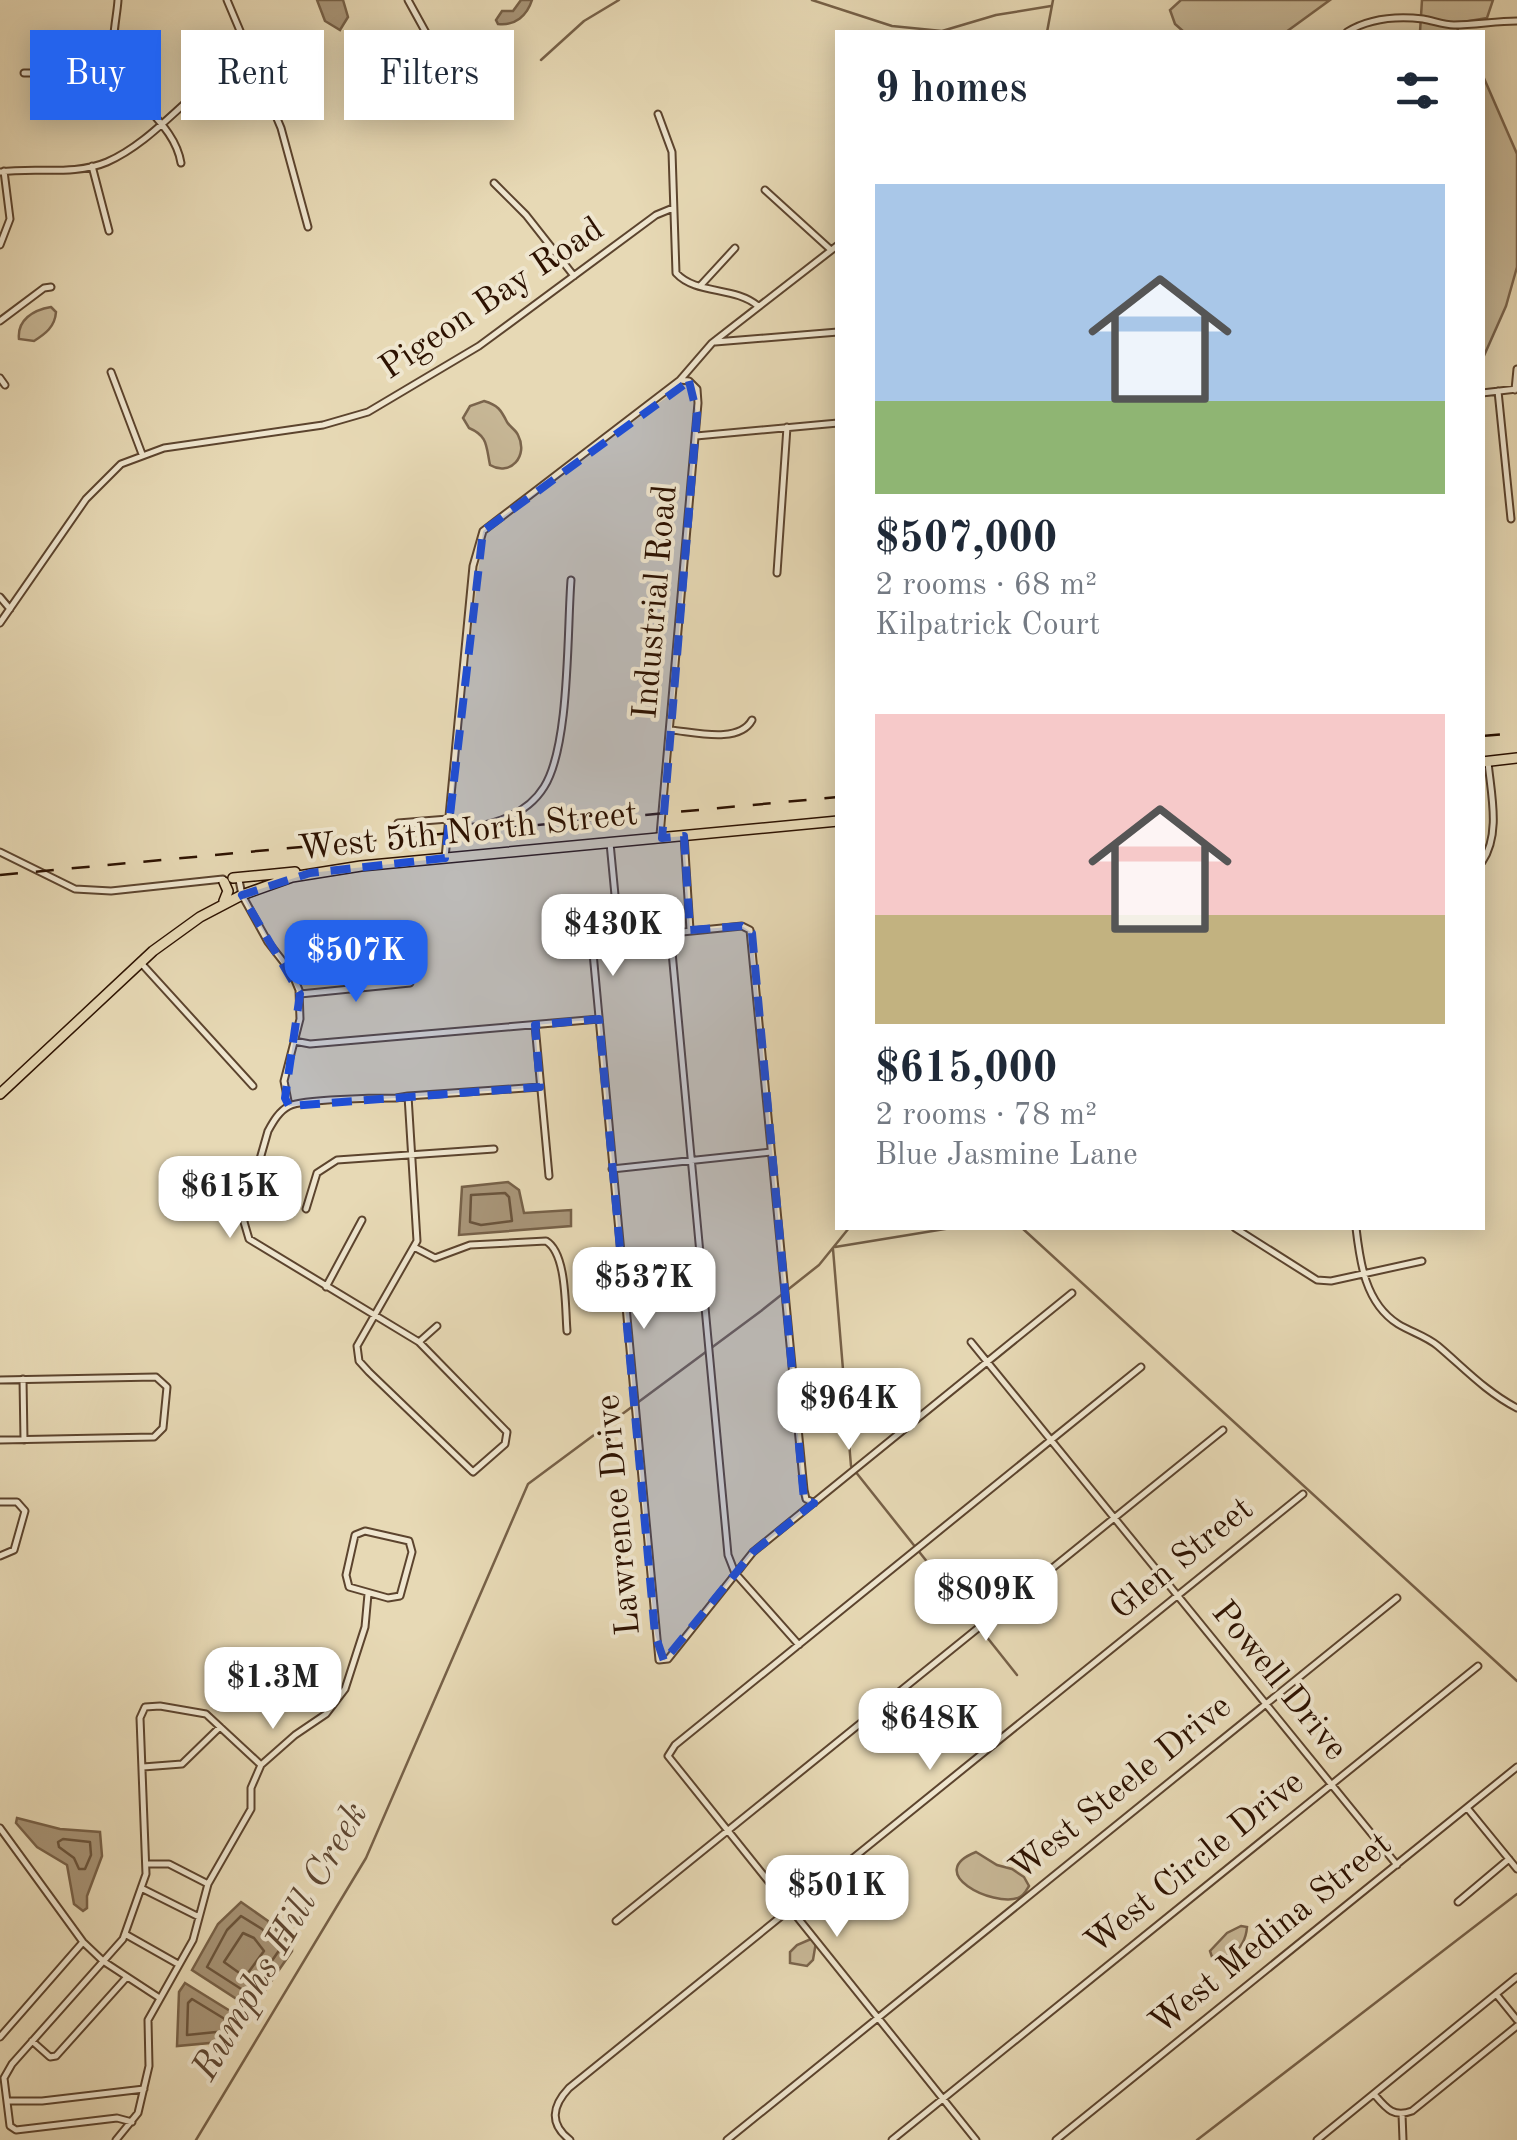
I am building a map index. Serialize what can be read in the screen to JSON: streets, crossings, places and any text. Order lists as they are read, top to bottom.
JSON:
{
  "streets": {
    "main road": ["West 5th North Street"],
    "street": [
      "Pigeon Bay Road",
      "Industrial Road",
      "Lawrence Drive",
      "Glen Street",
      "Powell Drive",
      "West Steele Drive",
      "West Circle Drive",
      "West Medina Street"
    ]
  },
  "crossings": [
    ["Industrial Road", "West 5th North Street"],
    ["Glen Street", "Powell Drive"],
    ["Powell Drive", "West Steele Drive"],
    ["Powell Drive", "West Circle Drive"],
    ["Powell Drive", "West Medina Street"]
  ],
  "water": ["Rumphs Hill Creek"],
  "page": {
    "chip": ["Buy", "Rent", "Filters"],
    "heading": "9 homes",
    "list": [
      {
        "name": "$507,000",
        "note": "2 rooms · 68 m² · Kilpatrick Court"
      },
      {
        "name": "$615,000",
        "note": "2 rooms · 78 m² · Blue Jasmine Lane"
      }
    ],
    "price": [
      "$430K",
      "$507K",
      "$615K",
      "$537K",
      "$964K",
      "$809K",
      "$1.3M",
      "$648K",
      "$501K"
    ]
  }
}
